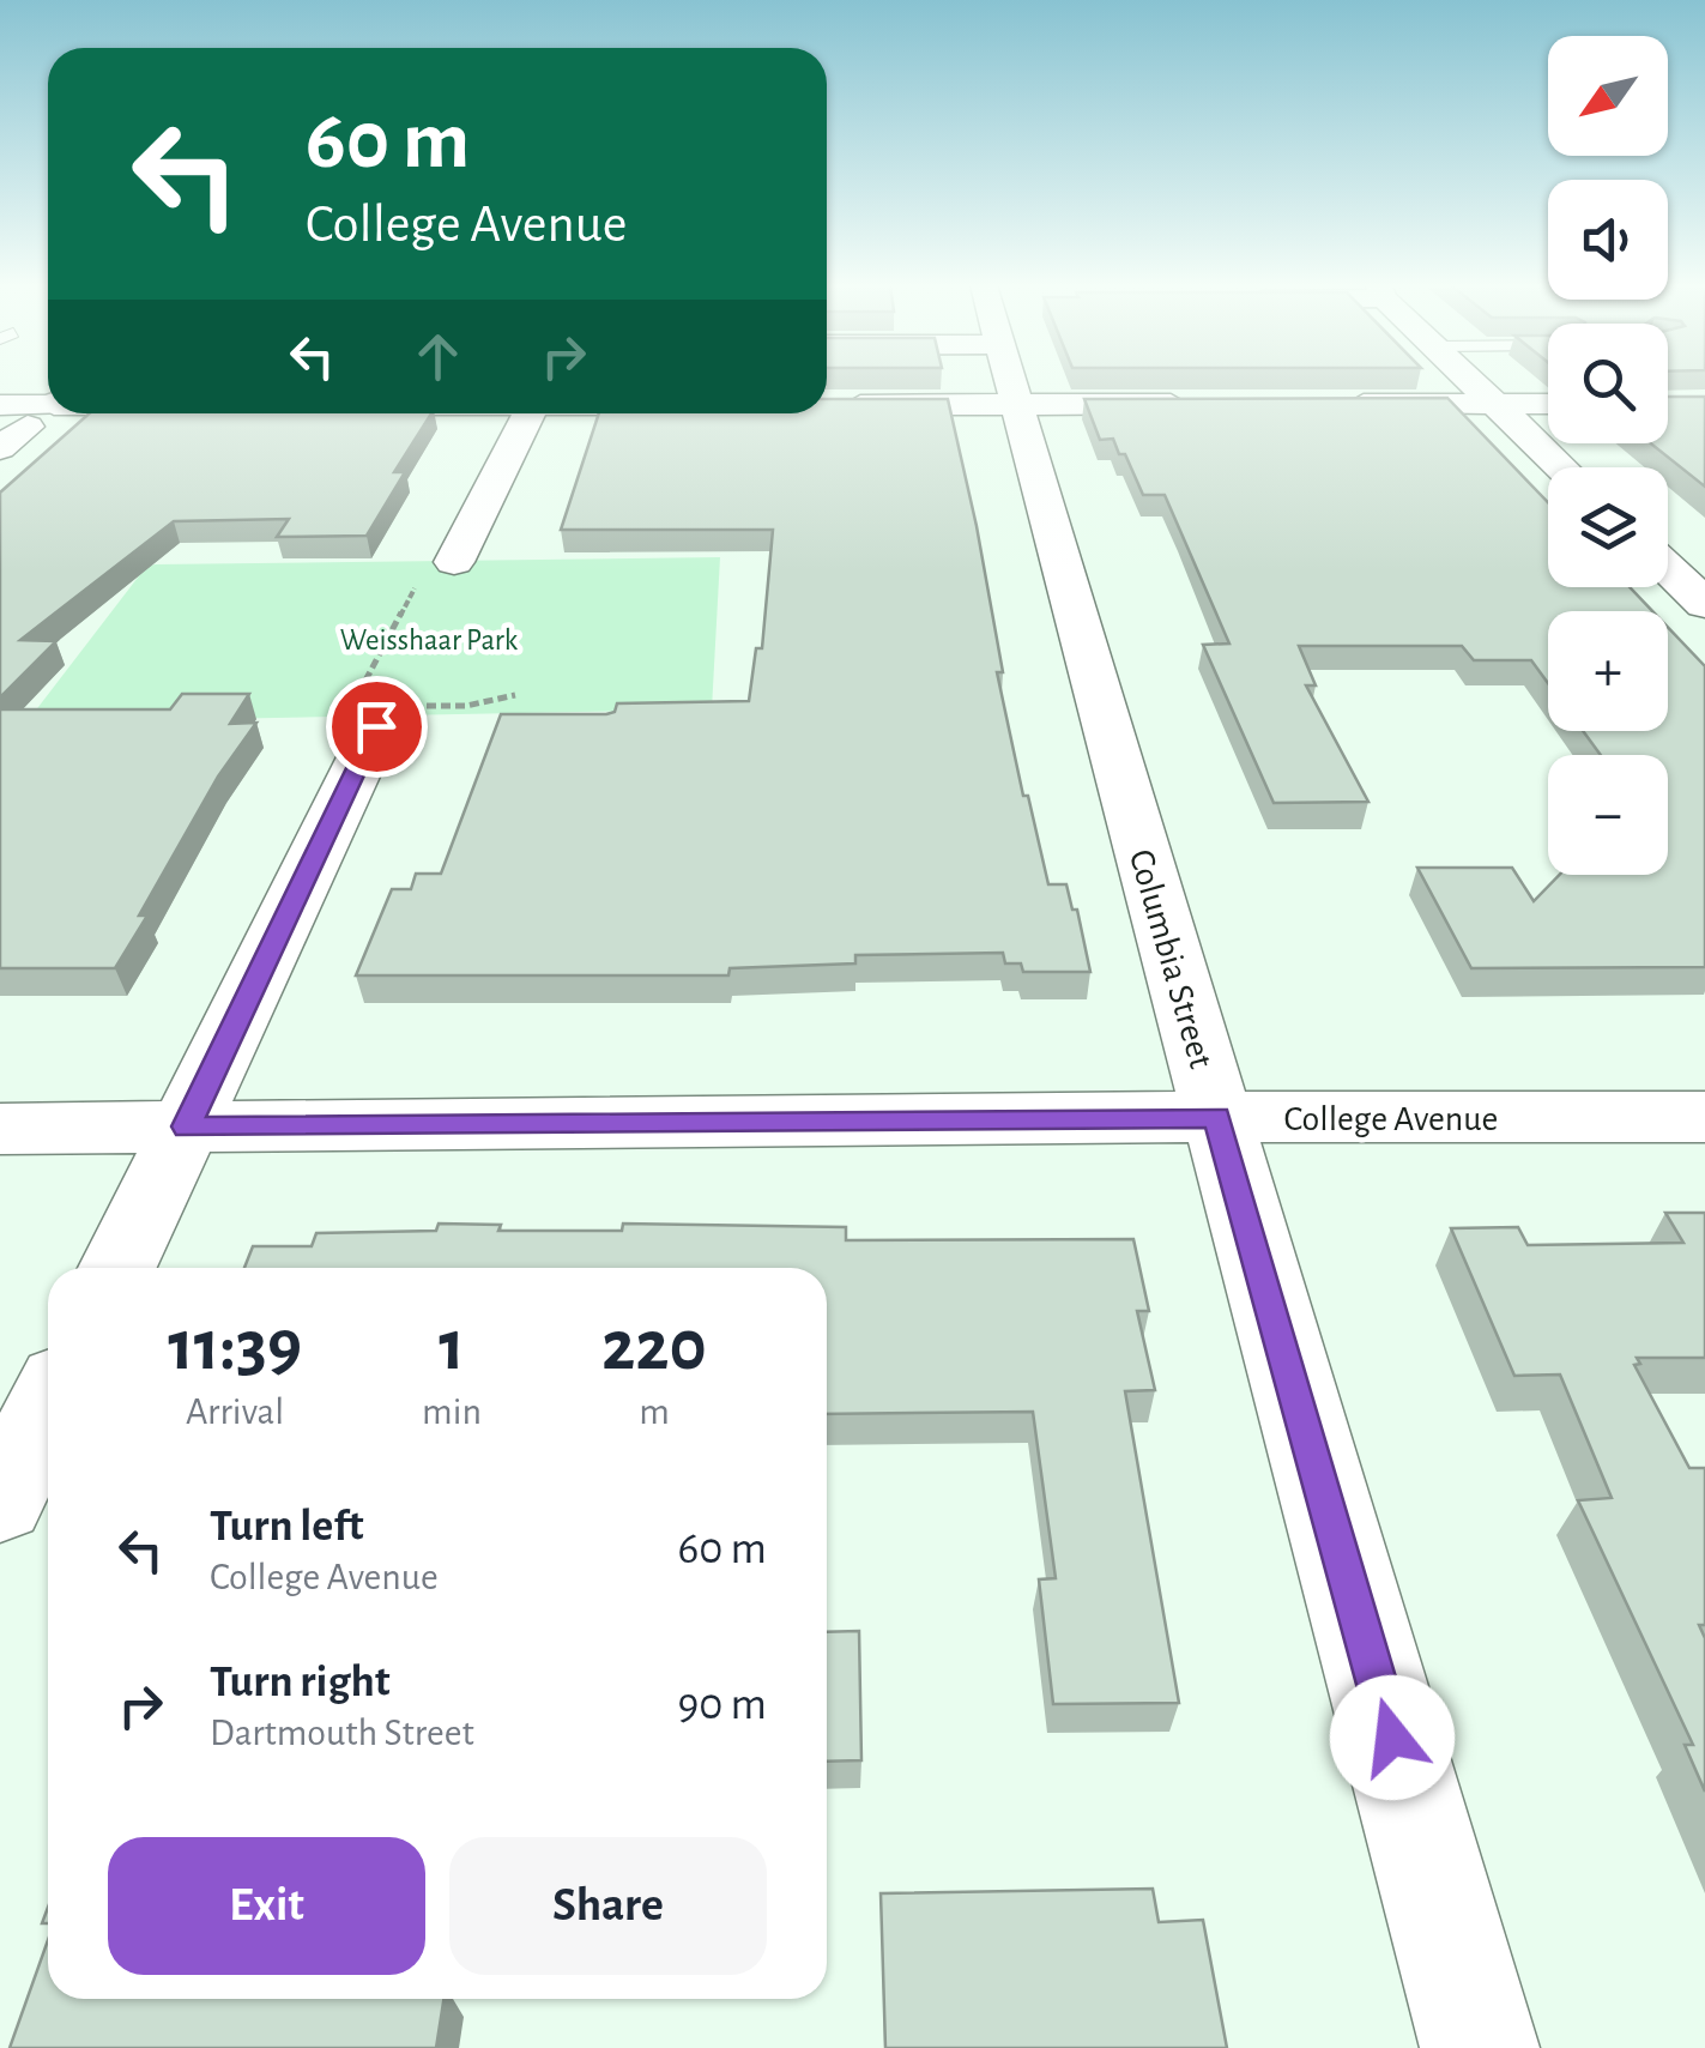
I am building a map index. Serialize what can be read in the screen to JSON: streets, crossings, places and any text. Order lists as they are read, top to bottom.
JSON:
{
  "streets": {
    "street": ["Columbia Street", "College Avenue"]
  },
  "crossings": [
    ["Columbia Street", "College Avenue"]
  ],
  "parks": ["Weisshaar Park"],
  "north": "bottom left",
  "page": {
    "map_buttons": ["+", "−"],
    "turn": ["60 m", "College Avenue"],
    "eta": [
      "11:39",
      "Arrival",
      "1",
      "min",
      "220",
      "m"
    ],
    "list": [
      {
        "name": "Turn left",
        "note": "College Avenue",
        "value": "60 m"
      },
      {
        "name": "Turn right",
        "note": "Dartmouth Street",
        "value": "90 m"
      }
    ],
    "buttons": ["Exit", "Share"]
  }
}
